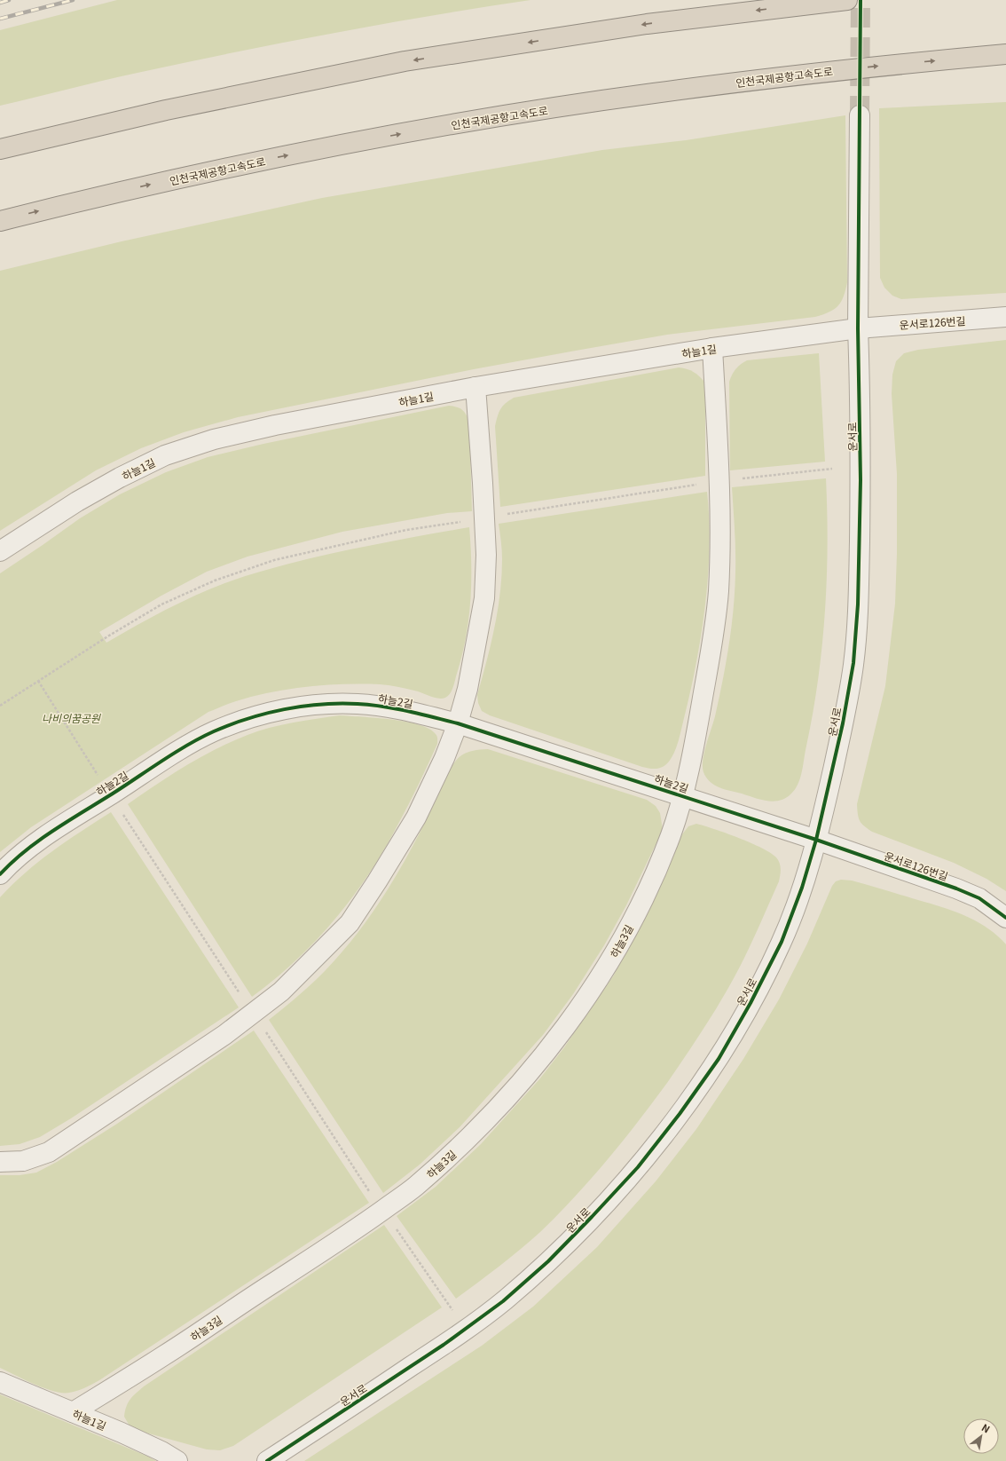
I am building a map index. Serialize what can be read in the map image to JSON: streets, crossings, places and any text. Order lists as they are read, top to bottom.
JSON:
{
  "streets": {
    "highway": ["인천국제공항고속도로"],
    "street": [
      "운서로126번길",
      "하늘1길",
      "운서로",
      "하늘2길",
      "하늘3길"
    ]
  },
  "crossings": [
    ["운서로126번길", "하늘1길"],
    ["운서로126번길", "운서로"],
    ["운서로126번길", "하늘2길"],
    ["하늘1길", "운서로"],
    ["하늘1길", "하늘3길"],
    ["운서로", "하늘2길"],
    ["하늘2길", "하늘3길"]
  ],
  "parks": ["나비의꿈공원"],
  "north": "top right"
}
